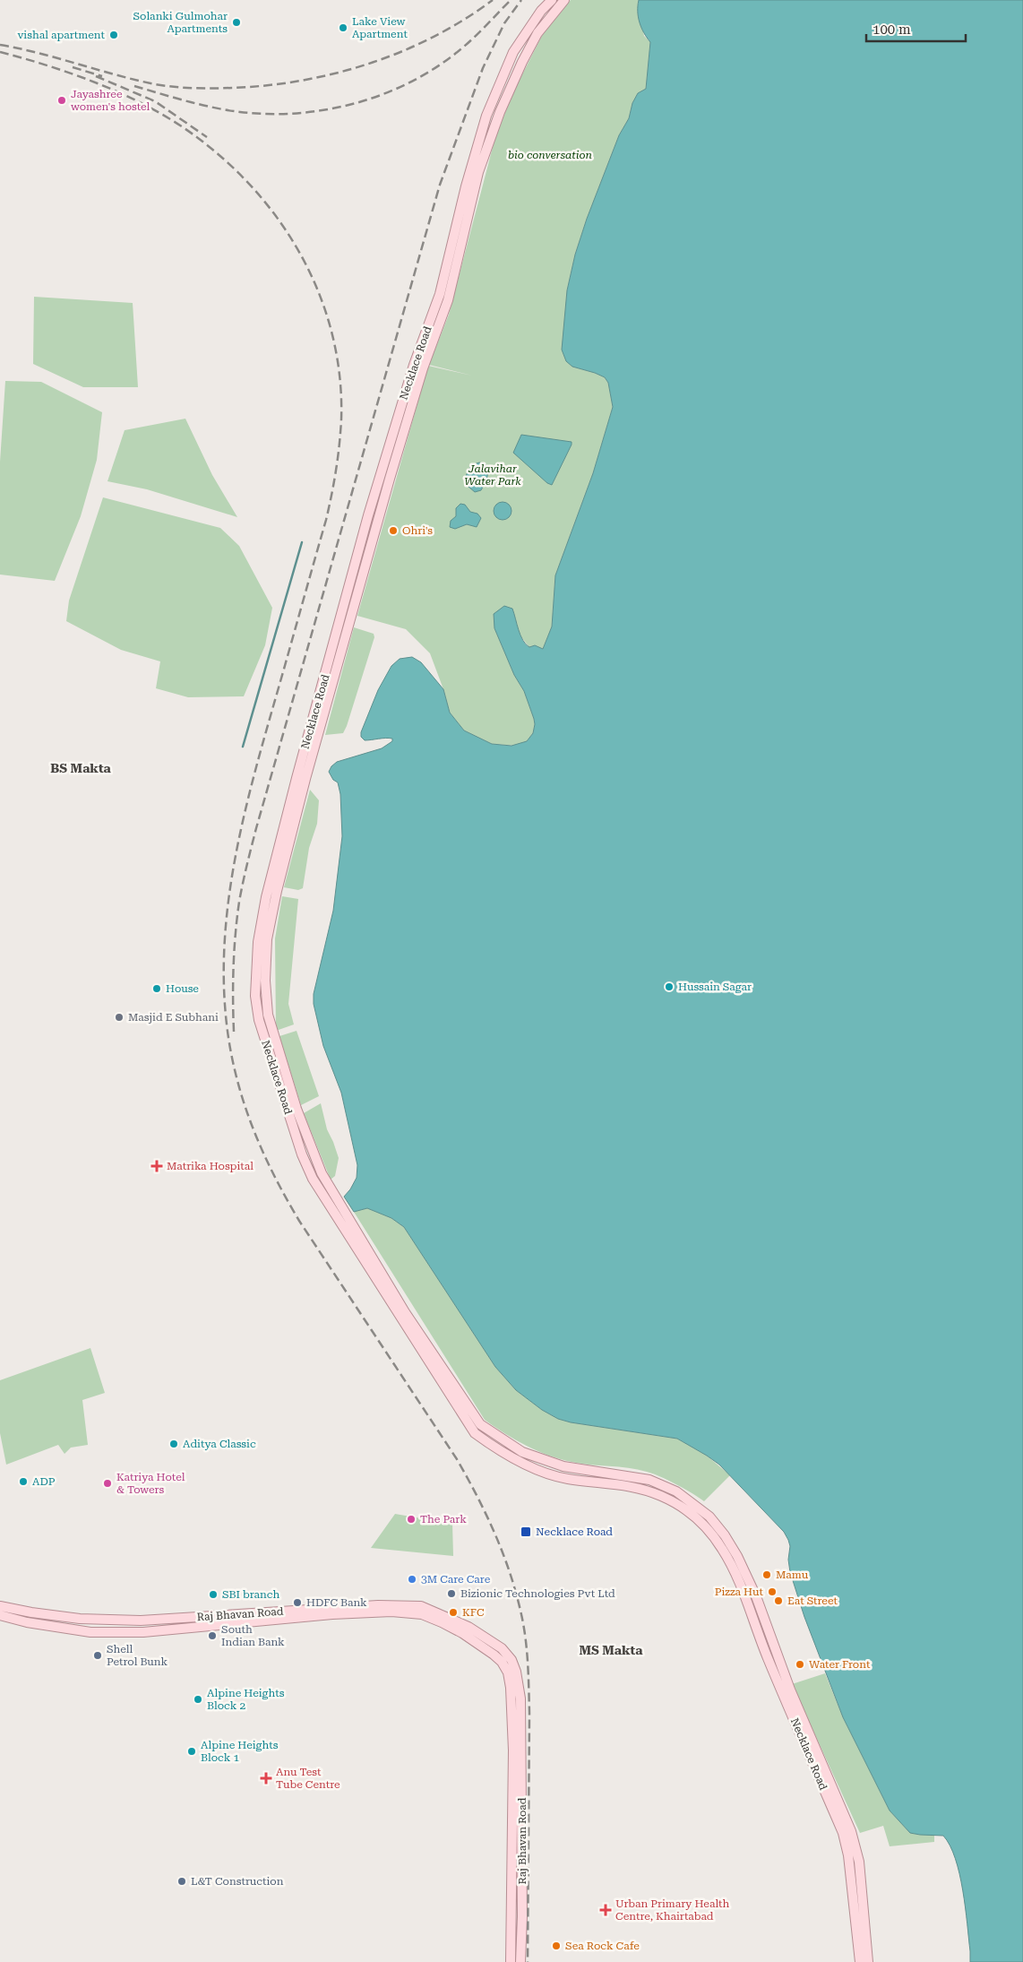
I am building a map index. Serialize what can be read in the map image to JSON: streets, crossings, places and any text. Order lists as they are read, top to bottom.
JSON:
{
  "streets": {
    "main road": ["Necklace Road", "Raj Bhavan Road"]
  },
  "districts": ["BS Makta", "MS Makta"],
  "parks": ["bio conversation", "Jalavihar Water Park"],
  "places": {
    "other": [
      "Solanki Gulmohar Apartments",
      "Lake View Apartment",
      "vishal apartment",
      "Jayashree women's hostel",
      "Ohri's",
      "Hussain Sagar",
      "House",
      "Masjid E Subhani",
      "Aditya Classic",
      "ADP",
      "Katriya Hotel & Towers",
      "The Park",
      "Mamu",
      "3M Care Care",
      "Pizza Hut",
      "Bizionic Technologies Pvt Ltd",
      "SBI branch",
      "Eat Street",
      "HDFC Bank",
      "KFC",
      "South Indian Bank",
      "Shell Petrol Bunk",
      "Water Front",
      "Alpine Heights Block 2",
      "Alpine Heights Block 1",
      "L&T Construction",
      "Sea Rock Cafe"
    ],
    "health": ["Matrika Hospital", "Anu Test Tube Centre", "Urban Primary Health Centre, Khairtabad"],
    "transit": ["Necklace Road"]
  },
  "scale_bar": "100 m"
}
